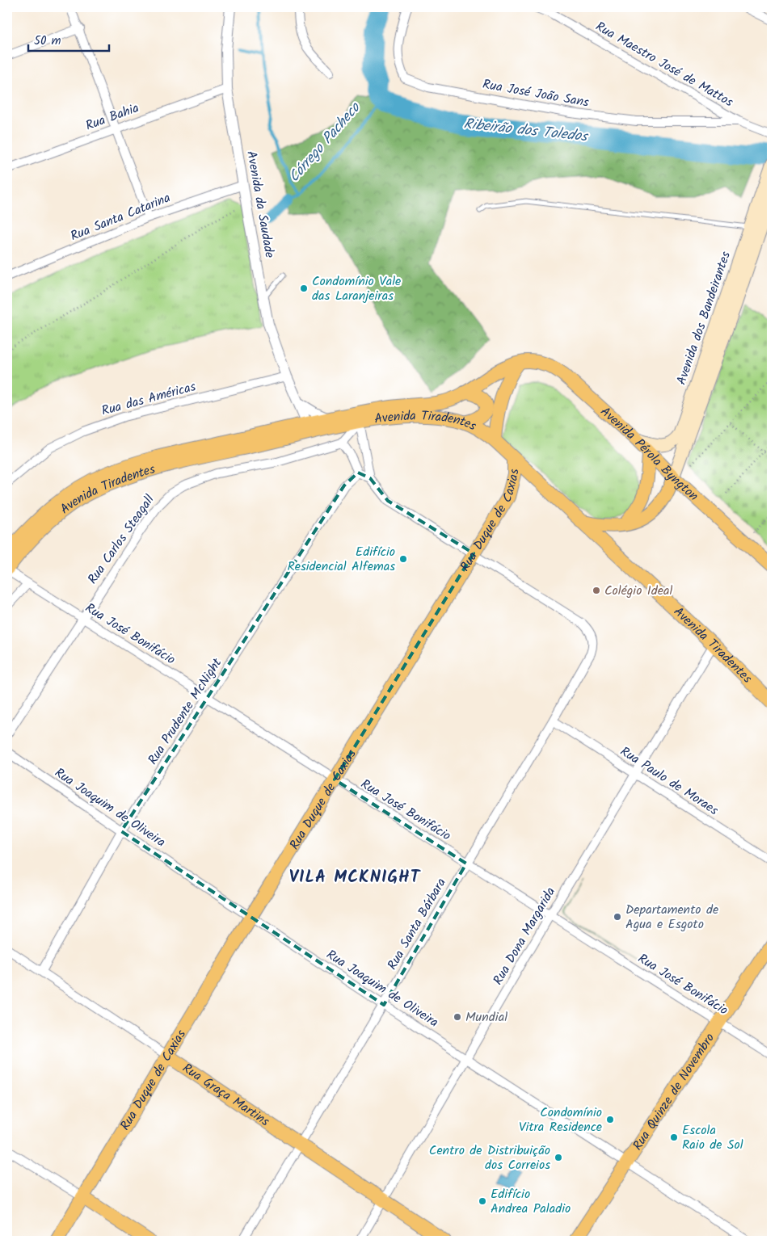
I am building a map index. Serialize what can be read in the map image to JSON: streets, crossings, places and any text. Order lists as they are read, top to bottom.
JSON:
{
  "streets": {
    "main road": [
      "Avenida dos Bandeirantes",
      "Avenida Tiradentes",
      "Avenida Pérola Byngton",
      "Rua Duque de Caxias",
      "Rua Quinze de Novembro",
      "Rua Graça Martins"
    ],
    "street": [
      "Rua Maestro José de Mattos",
      "Rua José João Sans",
      "Rua Bahia",
      "Avenida da Saudade",
      "Rua Santa Catarina",
      "Rua das Américas",
      "Rua Carlos Steagall",
      "Rua José Bonifácio",
      "Rua Prudente McNight",
      "Rua Paulo de Moraes",
      "Rua Joaquim de Oliveira",
      "Rua Santa Bárbara",
      "Rua Dona Margarida"
    ]
  },
  "crossings": [
    ["Rua Maestro José de Mattos", "Rua José João Sans"],
    ["Rua Bahia", "Avenida da Saudade"],
    ["Avenida da Saudade", "Rua Santa Catarina"],
    ["Avenida da Saudade", "Rua das Américas"],
    ["Avenida da Saudade", "Avenida Tiradentes"],
    ["Avenida dos Bandeirantes", "Avenida Pérola Byngton"],
    ["Avenida Tiradentes", "Avenida Pérola Byngton"],
    ["Avenida Tiradentes", "Rua Duque de Caxias"],
    ["Avenida Tiradentes", "Rua José Bonifácio"],
    ["Avenida Tiradentes", "Rua Dona Margarida"],
    ["Rua Duque de Caxias", "Rua José Bonifácio"],
    ["Rua Duque de Caxias", "Rua Joaquim de Oliveira"],
    ["Rua Duque de Caxias", "Rua Santa Bárbara"],
    ["Rua Duque de Caxias", "Rua Graça Martins"],
    ["Rua Carlos Steagall", "Rua José Bonifácio"],
    ["Rua José Bonifácio", "Rua Prudente McNight"],
    ["Rua José Bonifácio", "Rua Santa Bárbara"],
    ["Rua José Bonifácio", "Rua Dona Margarida"],
    ["Rua José Bonifácio", "Rua Quinze de Novembro"],
    ["Rua Prudente McNight", "Rua Joaquim de Oliveira"],
    ["Rua Prudente McNight", "Rua Graça Martins"],
    ["Rua Paulo de Moraes", "Rua Santa Bárbara"],
    ["Rua Paulo de Moraes", "Rua Dona Margarida"],
    ["Rua Joaquim de Oliveira", "Rua Santa Bárbara"],
    ["Rua Joaquim de Oliveira", "Rua Dona Margarida"],
    ["Rua Joaquim de Oliveira", "Rua Quinze de Novembro"],
    ["Rua Santa Bárbara", "Rua Graça Martins"],
    ["Rua Dona Margarida", "Rua Graça Martins"]
  ],
  "districts": ["VILA MCKNIGHT"],
  "water": ["Ribeirão dos Toledos", "Córrego Pacheco"],
  "places": [
    "Condomínio Vale das Laranjeiras",
    "Edifício Residencial Alfemas",
    "Colégio Ideal",
    "Departamento de Agua e Esgoto",
    "Mundial",
    "Condomínio Vitra Residence",
    "Escola Raio de Sol",
    "Centro de Distribuição dos Correios",
    "Edifício Andrea Paladio"
  ],
  "scale_bar": "50 m"
}
